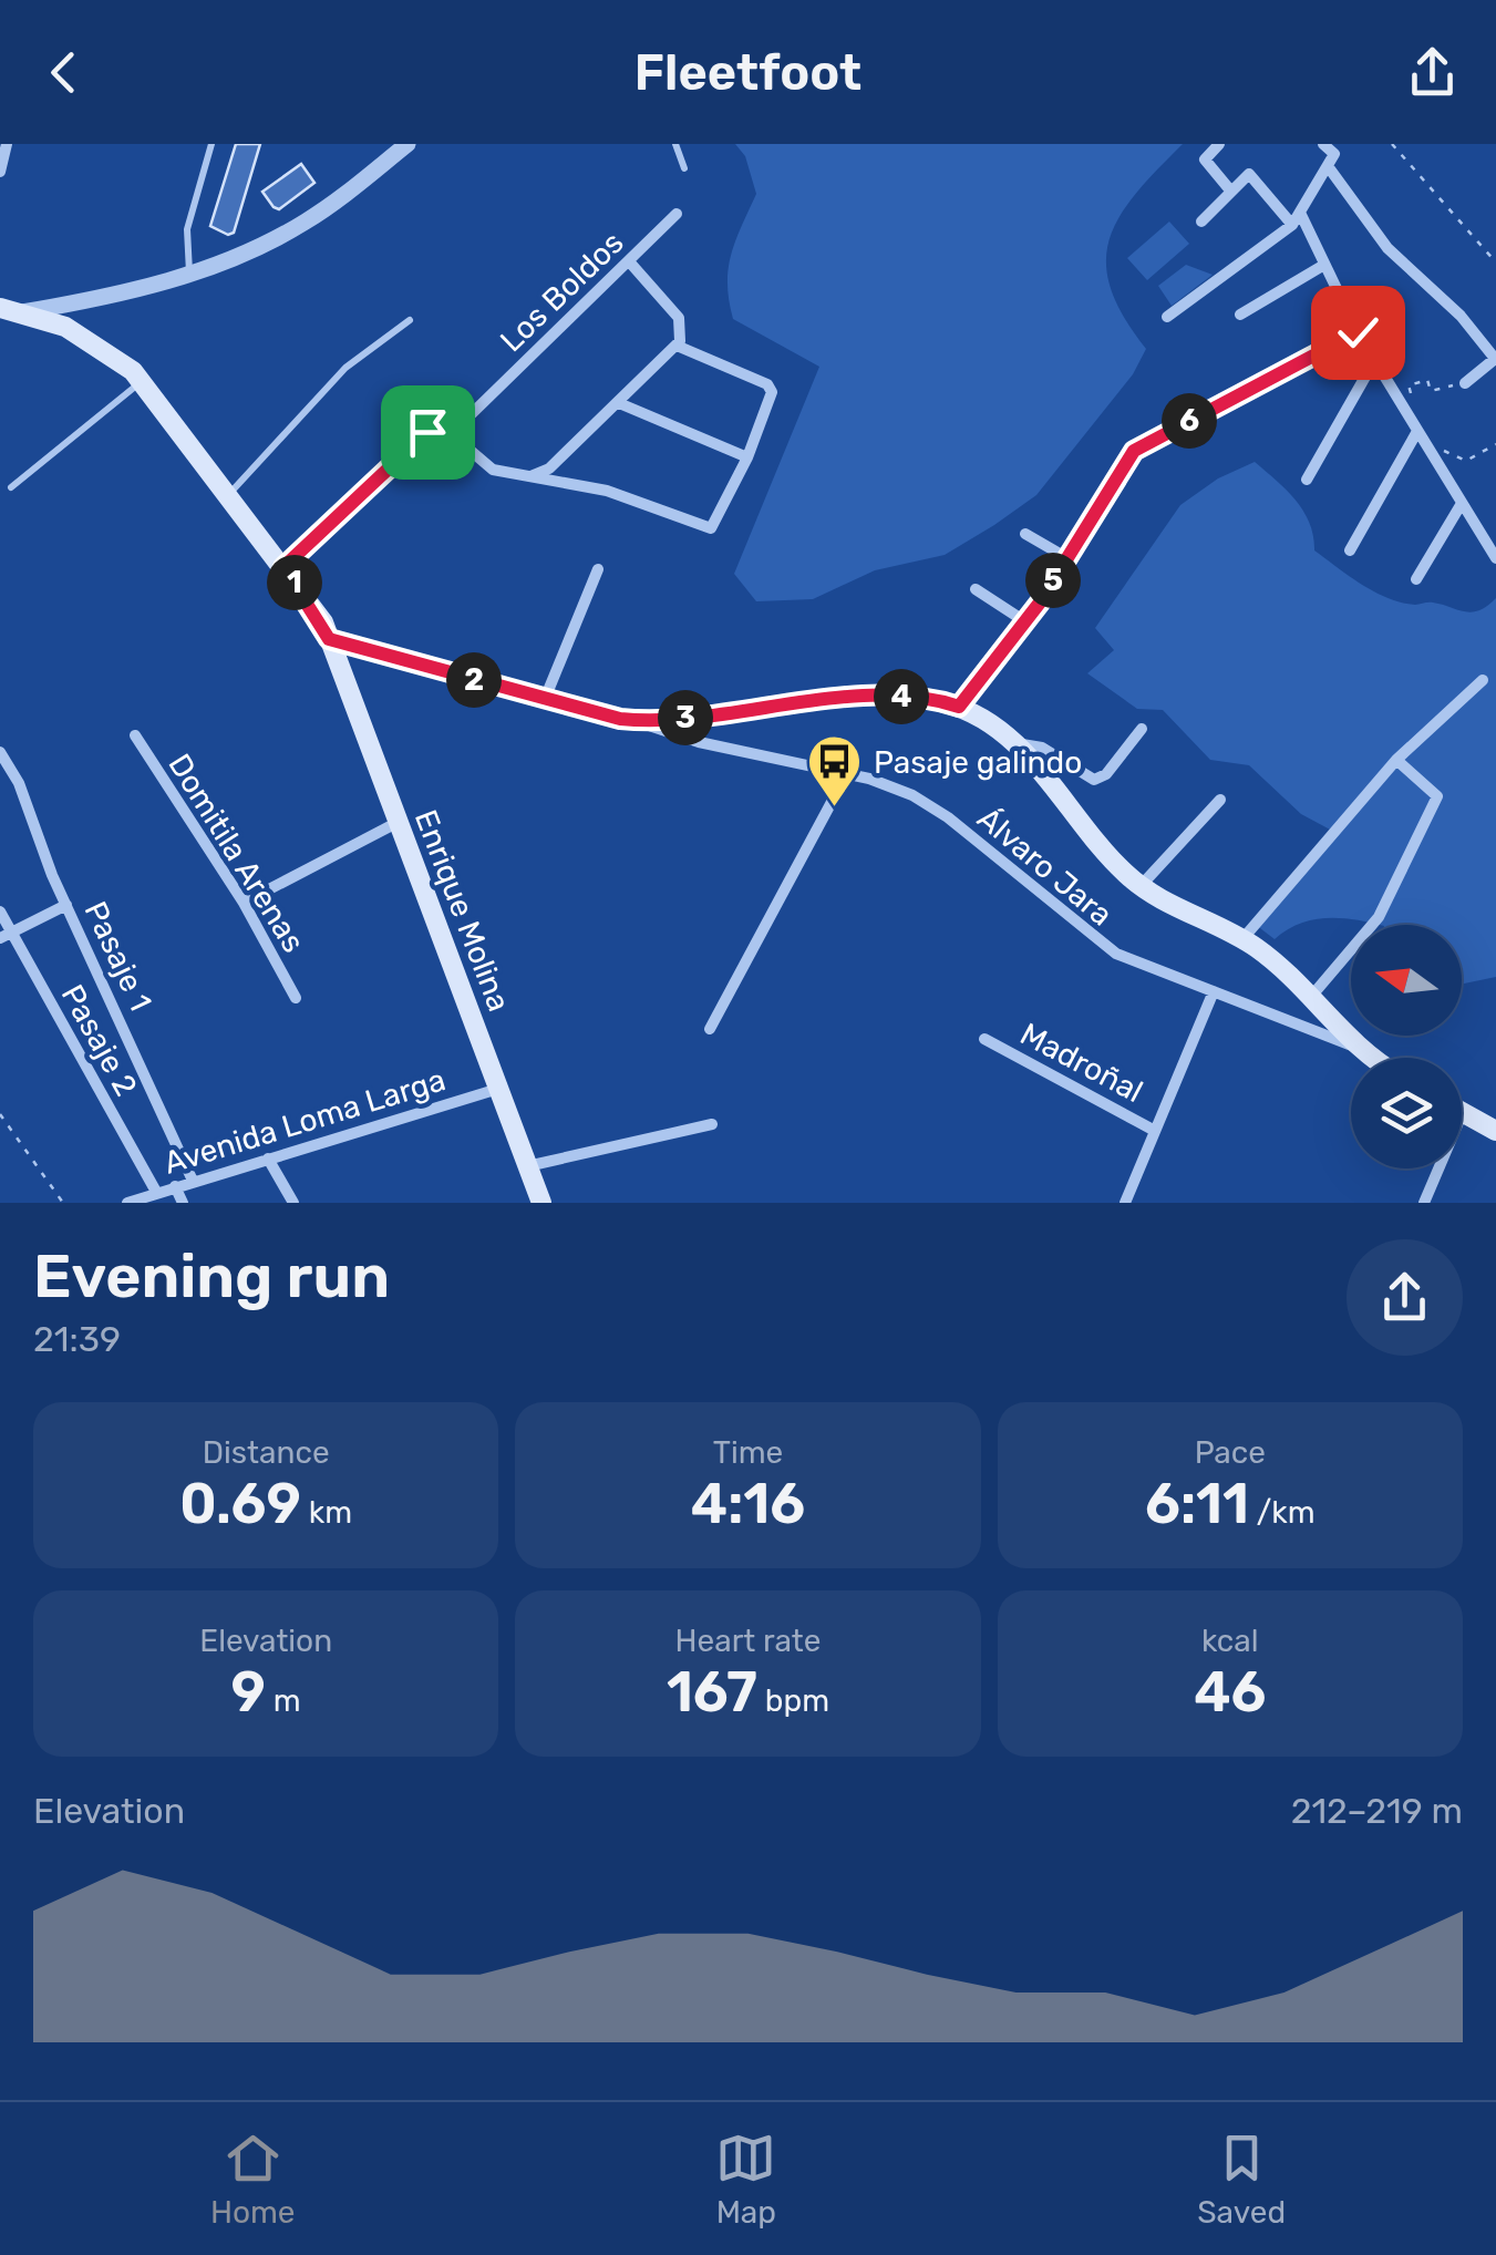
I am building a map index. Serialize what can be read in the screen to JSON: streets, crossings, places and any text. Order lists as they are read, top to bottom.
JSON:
{
  "streets": {
    "main road": ["Enrique Molina"],
    "street": [
      "Los Boldos",
      "Domitila Arenas",
      "Álvaro Jara",
      "Pasaje 1",
      "Pasaje 2",
      "Madroñal",
      "Avenida Loma Larga"
    ]
  },
  "crossings": [
    ["Los Boldos", "Enrique Molina"],
    ["Álvaro Jara", "Madroñal"],
    ["Enrique Molina", "Avenida Loma Larga"],
    ["Pasaje 1", "Avenida Loma Larga"],
    ["Pasaje 2", "Avenida Loma Larga"]
  ],
  "places": {
    "bus stop": ["Pasaje galindo"]
  },
  "north": "left",
  "page": {
    "header": "Fleetfoot",
    "pins": [
      "6",
      "5",
      "1",
      "2",
      "4",
      "3"
    ],
    "heading": ["Evening run", "21:39"],
    "stats": [
      ["Distance", "0.69 km"],
      ["Time", "4:16"],
      ["Pace", "6:11 /km"],
      ["Elevation", "9 m"],
      ["Heart rate", "167 bpm"],
      ["kcal", "46"]
    ],
    "chart": ["Elevation", "212–219 m"],
    "tabs": ["Home", "Map", "Saved"]
  }
}
